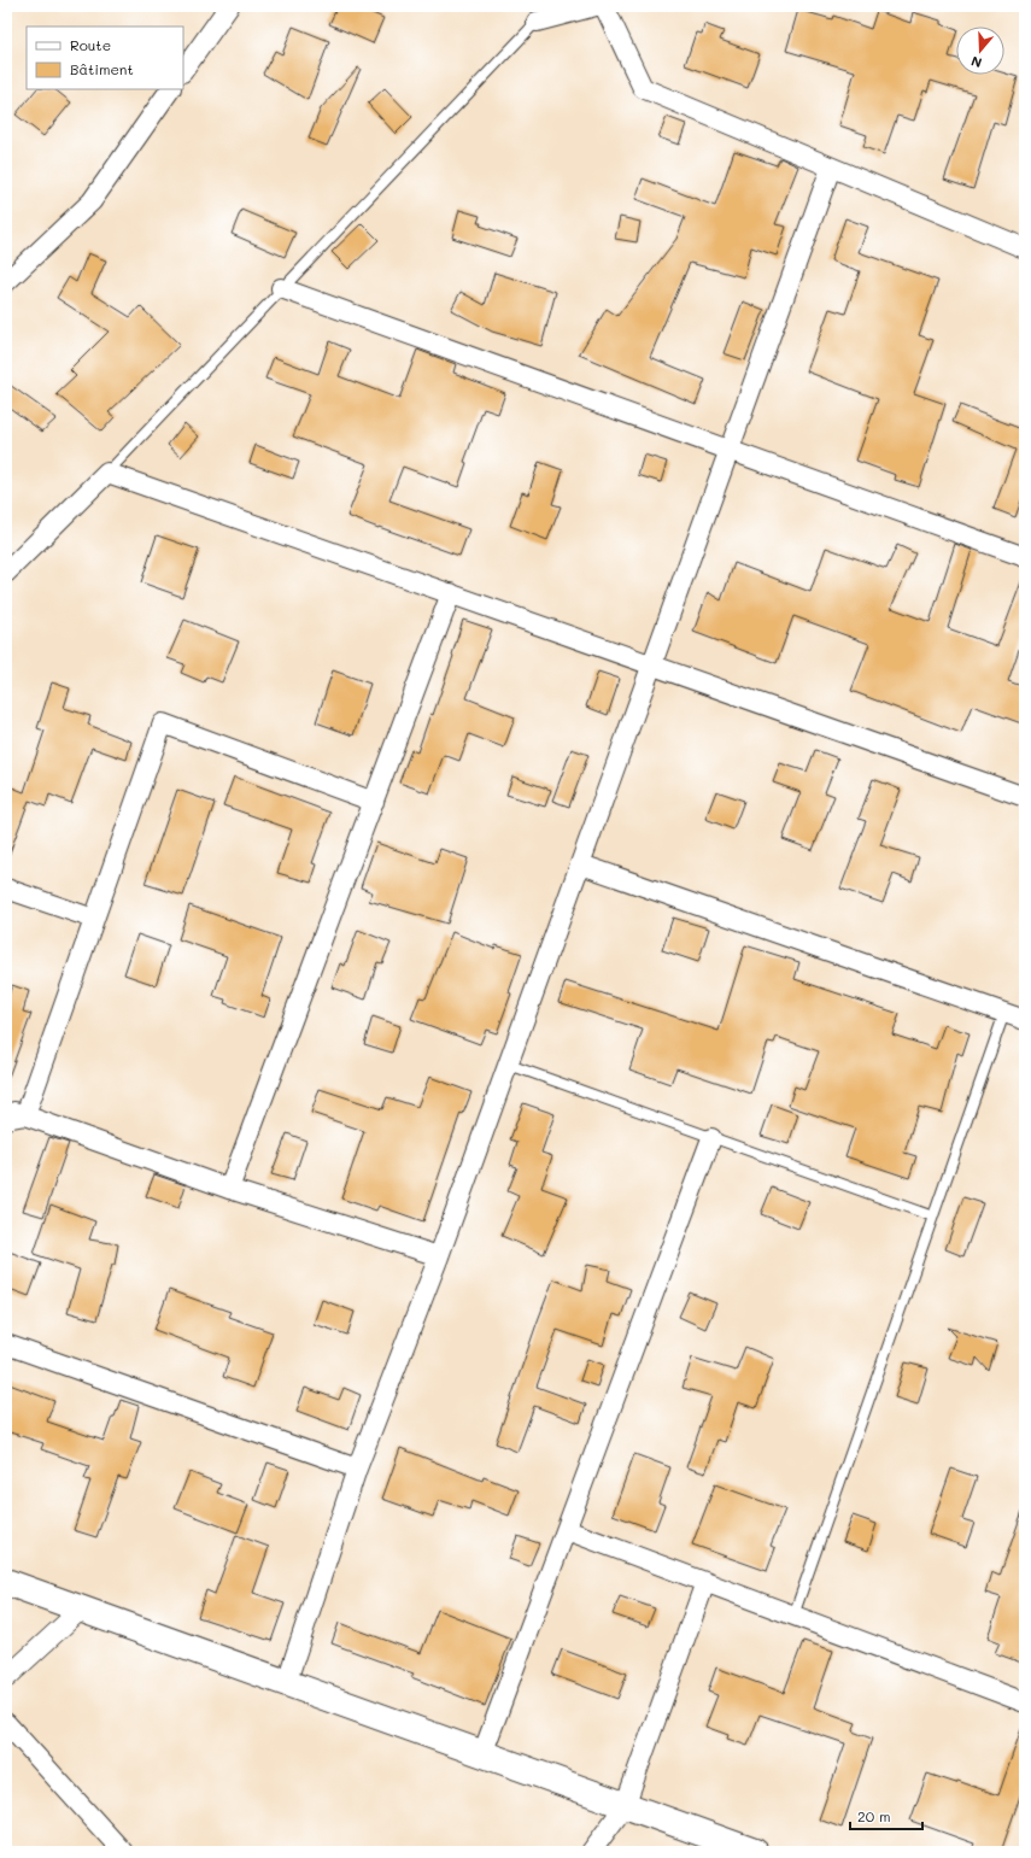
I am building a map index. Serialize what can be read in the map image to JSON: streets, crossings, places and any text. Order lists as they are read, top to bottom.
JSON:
{
  "legend": ["Route", "Bâtiment"],
  "scale_bar": "20 m",
  "north": "bottom"
}
